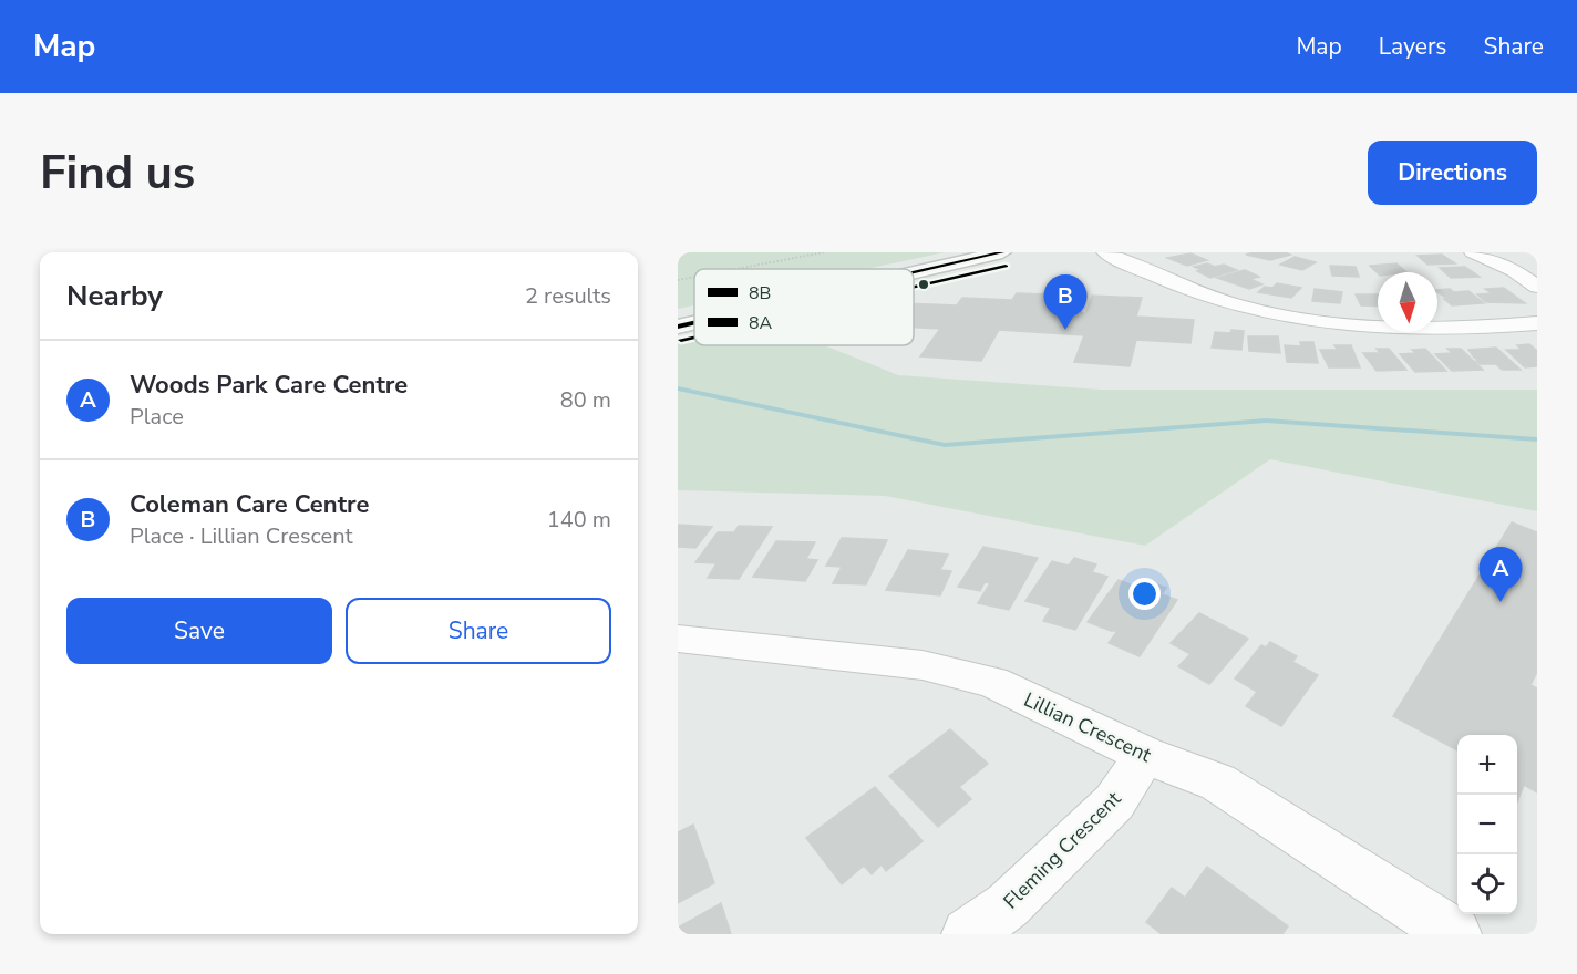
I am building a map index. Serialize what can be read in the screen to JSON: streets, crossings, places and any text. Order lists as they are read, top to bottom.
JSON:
{
  "streets": {
    "street": ["Lillian Crescent", "Fleming Crescent"]
  },
  "crossings": [
    ["Lillian Crescent", "Fleming Crescent"]
  ],
  "lines": ["transit line 8B", "transit line 8A"],
  "legend": ["8B", "8A"],
  "north": "bottom",
  "page": {
    "header": "Map",
    "nav": ["Map", "Layers", "Share"],
    "buttons": [
      "Directions",
      ["Save", "Share"]
    ],
    "title": "Find us",
    "heading": ["Nearby", "2 results"],
    "pins": ["B", "A"],
    "list": [
      {
        "mark": "A",
        "name": "Woods Park Care Centre",
        "note": "Place",
        "value": "80 m"
      },
      {
        "mark": "B",
        "name": "Coleman Care Centre",
        "note": "Place · Lillian Crescent",
        "value": "140 m"
      }
    ],
    "map_buttons": ["+", "−"]
  }
}
